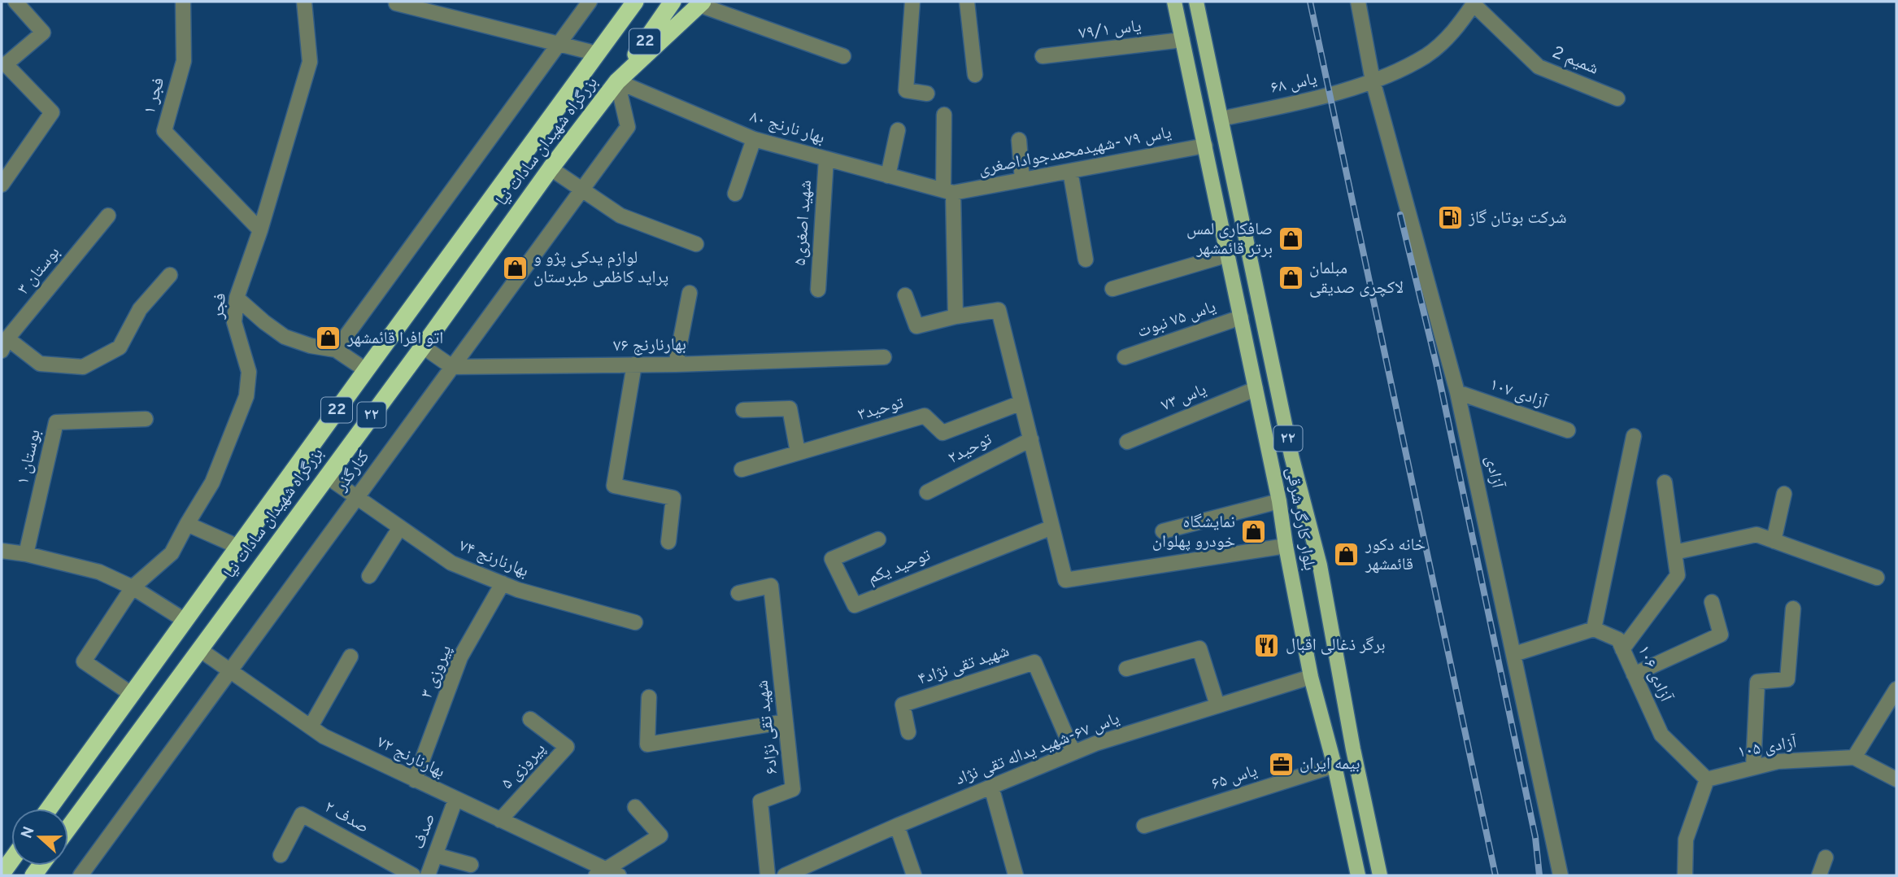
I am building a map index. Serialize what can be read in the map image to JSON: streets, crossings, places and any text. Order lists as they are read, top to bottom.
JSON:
{
  "streets": {
    "highway": ["22", "بزرگراه شهیدان سادات نیا", "۲۲"],
    "main road": ["بلوار کارگر شرقی"],
    "street": [
      "یاس ۷۹/۱",
      "شمیم 2",
      "یاس ۶۸",
      "فجر ۱",
      "بهار نارنج ۸۰",
      "یاس ۷۹ -شهیدمحمدجواداصغری",
      "شهید اصغری۵",
      "بوستان ۳",
      "فجر",
      "یاس ۷۵ نبوت",
      "بهارنارنج ۷۶",
      "آزادی ۱۰۷",
      "یاس ۷۳",
      "توحید۳",
      "توحید۲",
      "بوستان ۱",
      "کنارگذر",
      "آزادی",
      "بهارنارنج ۷۴",
      "توحید یکم",
      "شهید تقی نژاد۴",
      "پیروزی ۳",
      "آزادی ۱۰۶",
      "شهید تقی نژاد۶",
      "آزادی ۱۰۵",
      "یاس ۶۷-شهید یداله تقی نژاد",
      "بهارنارنج ۷۲",
      "پیروزی ۵",
      "یاس ۶۵",
      "صدف ۲",
      "صدف"
    ]
  },
  "crossings": [
    ["یاس ۷۹/۱", "بلوار کارگر شرقی"],
    ["22", "بهار نارنج ۸۰"],
    ["22", "بزرگراه شهیدان سادات نیا"],
    ["22", "کنارگذر"],
    ["شمیم 2", "یاس ۶۸"],
    ["یاس ۶۸", "آزادی"],
    ["یاس ۶۸", "بلوار کارگر شرقی"],
    ["فجر ۱", "فجر"],
    ["بهار نارنج ۸۰", "بزرگراه شهیدان سادات نیا"],
    ["بهار نارنج ۸۰", "یاس ۷۹ -شهیدمحمدجواداصغری"],
    ["بهار نارنج ۸۰", "شهید اصغری۵"],
    ["بهار نارنج ۸۰", "کنارگذر"],
    ["بزرگراه شهیدان سادات نیا", "فجر"],
    ["بزرگراه شهیدان سادات نیا", "کنارگذر"],
    ["بزرگراه شهیدان سادات نیا", "بهارنارنج ۷۴"],
    ["بزرگراه شهیدان سادات نیا", "بهارنارنج ۷۲"],
    ["یاس ۷۹ -شهیدمحمدجواداصغری", "بلوار کارگر شرقی"],
    ["یاس ۷۵ نبوت", "بلوار کارگر شرقی"],
    ["بهارنارنج ۷۶", "کنارگذر"],
    ["آزادی ۱۰۷", "آزادی"],
    ["یاس ۷۳", "بلوار کارگر شرقی"],
    ["کنارگذر", "بهارنارنج ۷۴"],
    ["کنارگذر", "بهارنارنج ۷۲"],
    ["بلوار کارگر شرقی", "یاس ۶۷-شهید یداله تقی نژاد"],
    ["بلوار کارگر شرقی", "یاس ۶۵"],
    ["بهارنارنج ۷۴", "پیروزی ۳"],
    ["شهید تقی نژاد۴", "یاس ۶۷-شهید یداله تقی نژاد"],
    ["پیروزی ۳", "بهارنارنج ۷۲"],
    ["آزادی ۱۰۶", "آزادی ۱۰۵"],
    ["بهارنارنج ۷۲", "پیروزی ۵"],
    ["بهارنارنج ۷۲", "صدف"]
  ],
  "places": {
    "fuel station": ["شرکت بوتان گاز"],
    "shop": [
      "صافکاری لمس برتر قائمشهر",
      "لوازم یدکی پژو و پراید کاظمی طبرستان",
      "مبلمان لاکچری صدیقی",
      "اتو افرا قائمشهر",
      "نمایشگاه خودرو پهلوان",
      "خانه دکور قائمشهر"
    ],
    "restaurant": ["برگر ذغالی اقبال"],
    "office": ["بیمه ایران"]
  },
  "north": "left"
}
